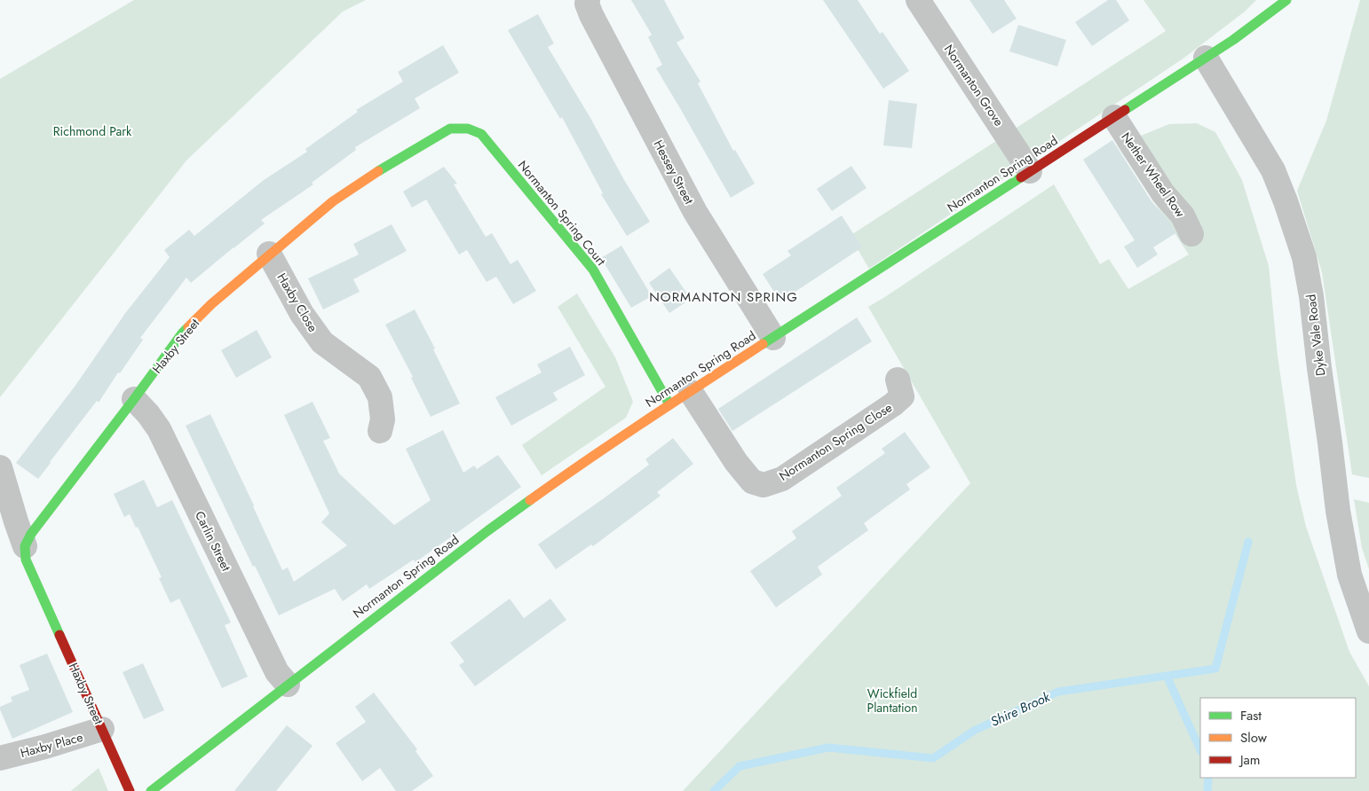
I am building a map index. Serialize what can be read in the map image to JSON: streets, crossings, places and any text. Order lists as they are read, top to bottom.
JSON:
{
  "streets": {
    "main road": ["Normanton Spring Road", "Normanton Spring Court", "Haxby Street"],
    "street": [
      "Normanton Grove",
      "Hessey Street",
      "Nether Wheel Row",
      "Haxby Close",
      "Dyke Vale Road",
      "Normanton Spring Close",
      "Carlin Street",
      "Haxby Place"
    ]
  },
  "crossings": [
    ["Normanton Grove", "Normanton Spring Road"],
    ["Hessey Street", "Normanton Spring Road"],
    ["Normanton Spring Road", "Nether Wheel Row"],
    ["Normanton Spring Road", "Normanton Spring Court"],
    ["Normanton Spring Road", "Dyke Vale Road"],
    ["Normanton Spring Road", "Normanton Spring Close"],
    ["Normanton Spring Road", "Carlin Street"],
    ["Normanton Spring Court", "Haxby Street"],
    ["Haxby Close", "Haxby Street"],
    ["Haxby Street", "Carlin Street"],
    ["Haxby Street", "Haxby Place"]
  ],
  "districts": ["NORMANTON SPRING"],
  "water": ["Shire Brook"],
  "parks": ["Richmond Park", "Wickfield Plantation"],
  "legend": ["Fast", "Slow", "Jam"]
}
